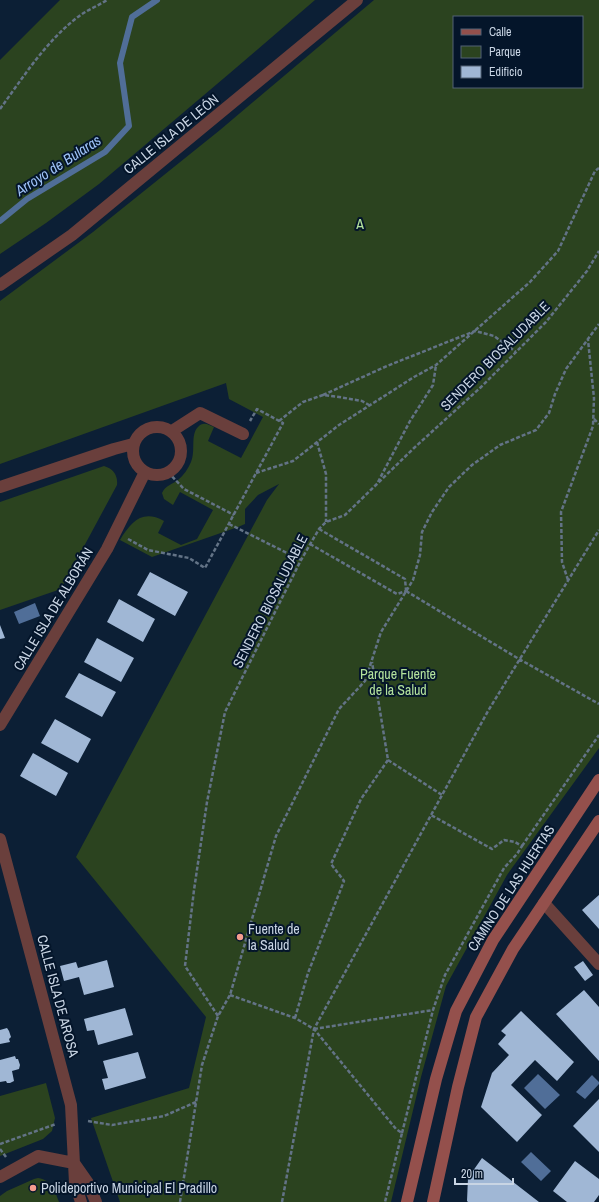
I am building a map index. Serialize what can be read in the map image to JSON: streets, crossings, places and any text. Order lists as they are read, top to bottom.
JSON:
{
  "streets": {
    "main road": ["CAMINO DE LAS HUERTAS"],
    "street": ["CALLE ISLA DE LEÓN", "CALLE ISLA DE ALBORÁN", "CALLE ISLA DE AROSA"],
    "path": ["SENDERO BIOSALUDABLE"]
  },
  "water": ["Arroyo de Bularas"],
  "parks": ["A", "Parque Fuente de la Salud"],
  "places": ["Fuente de la Salud", "Polideportivo Municipal El Pradillo"],
  "legend": ["Calle", "Parque", "Edificio"],
  "scale_bar": "20 m"
}
